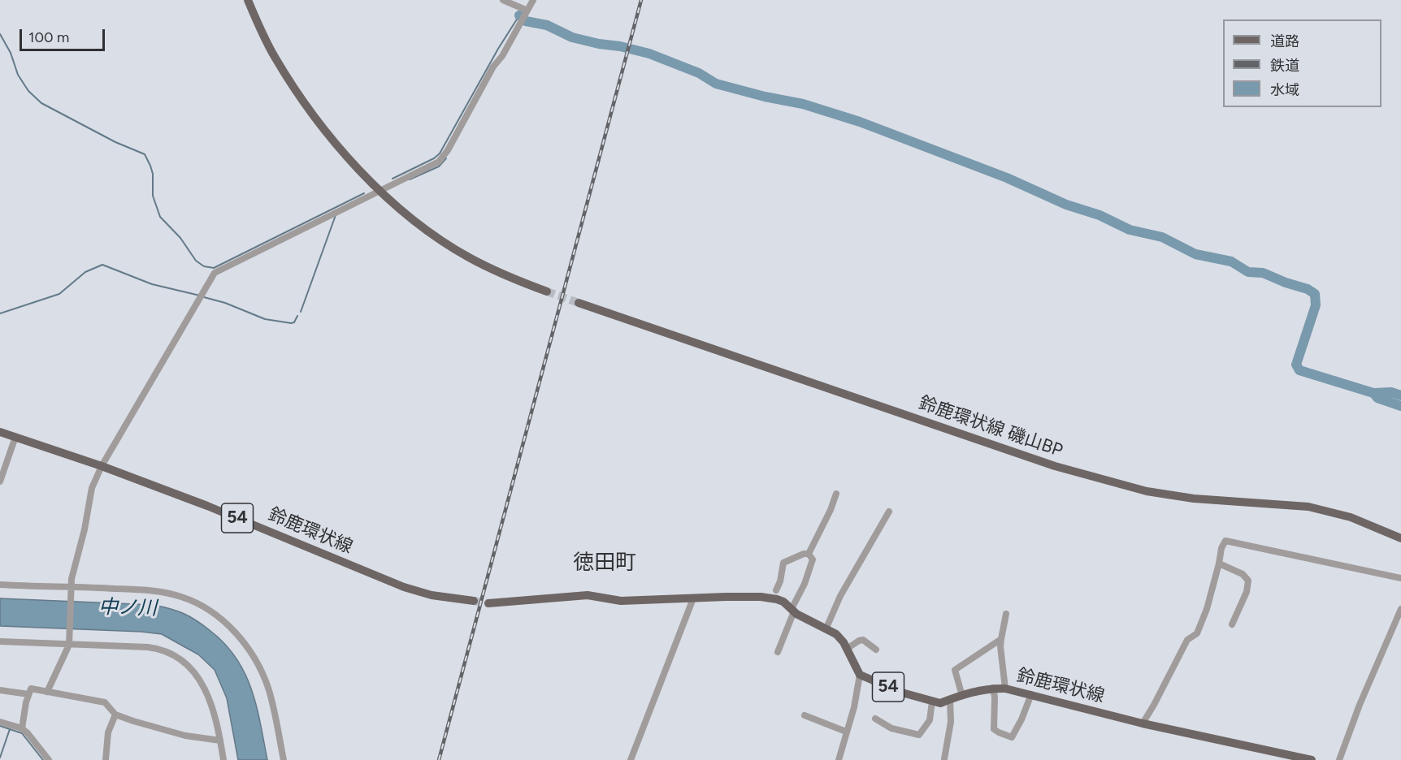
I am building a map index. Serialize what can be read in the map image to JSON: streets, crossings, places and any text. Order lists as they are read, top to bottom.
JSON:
{
  "streets": {
    "main road": ["鈴鹿環状線 磯山BP", "54", "鈴鹿環状線"]
  },
  "crossings": [
    ["54", "鈴鹿環状線"]
  ],
  "districts": ["徳田町"],
  "water": ["中ノ川"],
  "legend": ["道路", "鉄道", "水域"],
  "scale_bar": "100 m"
}
